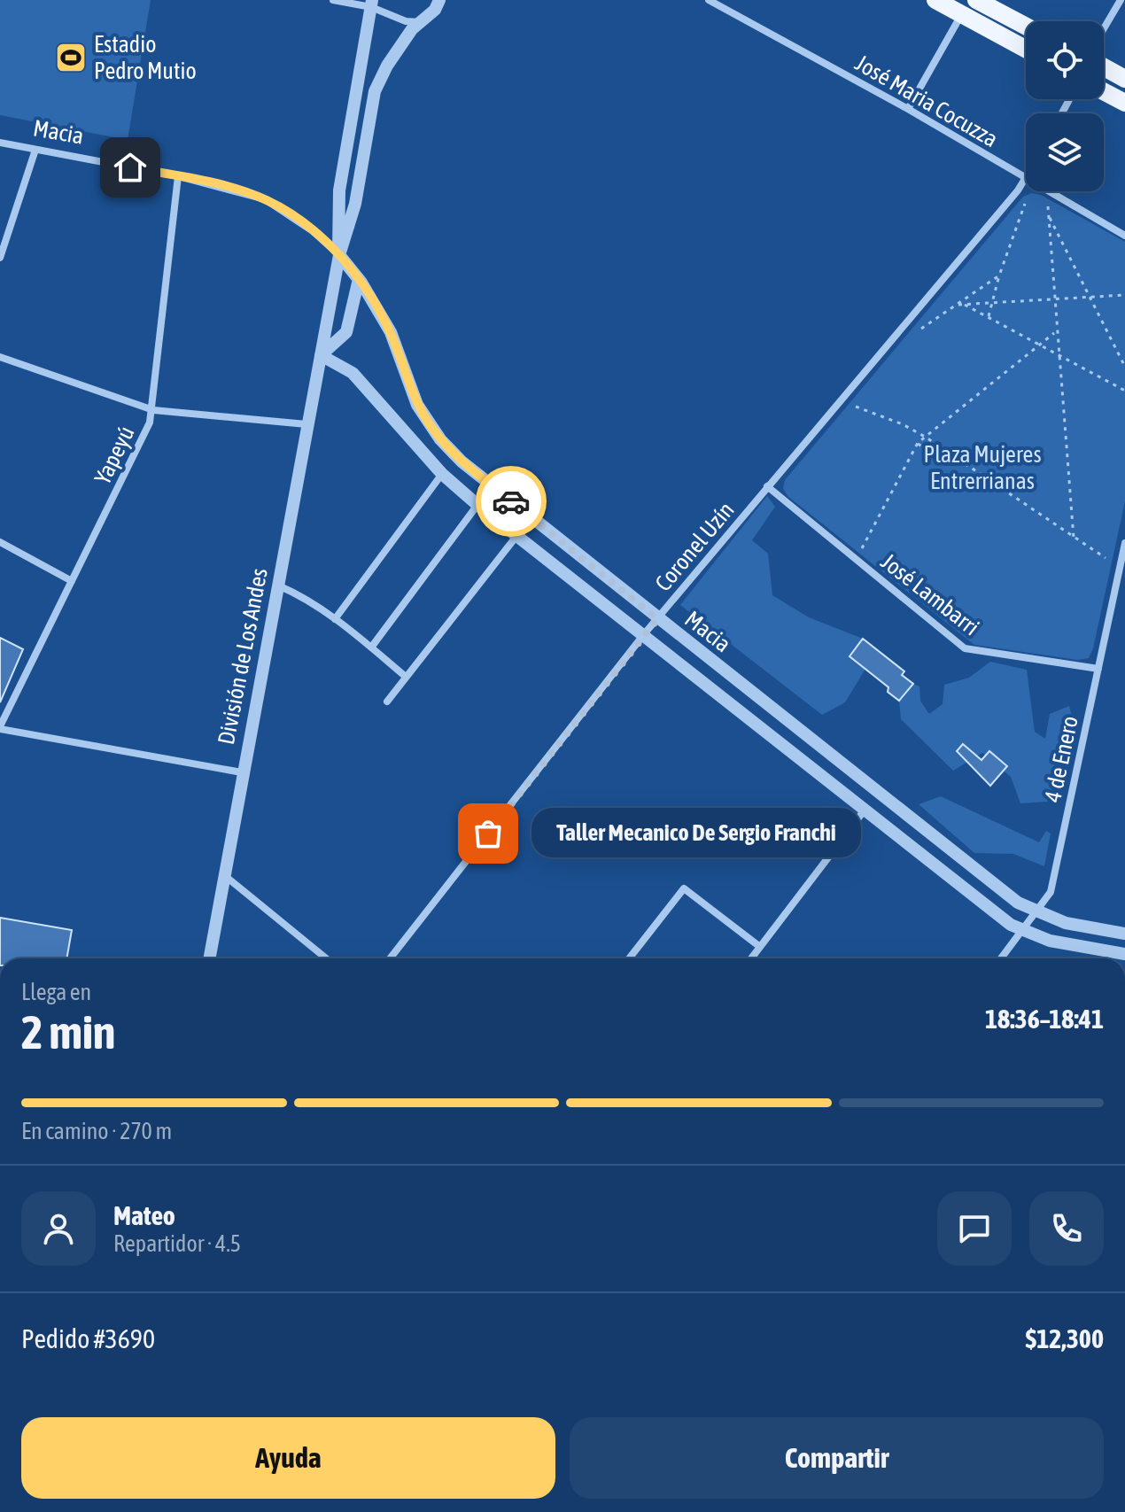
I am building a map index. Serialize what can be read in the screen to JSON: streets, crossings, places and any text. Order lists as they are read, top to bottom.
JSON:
{
  "streets": {
    "street": [
      "José Maria Cocuzza",
      "Macia",
      "Yapeyú",
      "Coronel Uzín",
      "José Lambarri",
      "División de Los Andes",
      "4 de Enero"
    ]
  },
  "crossings": [
    ["José Maria Cocuzza", "Coronel Uzín"],
    ["Macia", "Yapeyú"],
    ["Macia", "Coronel Uzín"],
    ["Macia", "División de Los Andes"],
    ["Macia", "4 de Enero"],
    ["Coronel Uzín", "José Lambarri"],
    ["José Lambarri", "4 de Enero"]
  ],
  "parks": ["Plaza Mujeres Entrerrianas"],
  "places": {
    "sports": ["Estadio Pedro Mutio"],
    "other": ["Taller Mecanico De Sergio Franchi"]
  },
  "page": {
    "bubble": "Taller Mecanico De Sergio Franchi",
    "heading": ["2 min", "Llega en", "18:36–18:41"],
    "panel": [
      "Mateo",
      "Repartidor · 4.5",
      "Pedido #3690",
      "$12,300"
    ],
    "bar": "En camino · 270 m",
    "buttons": ["Ayuda", "Compartir"]
  }
}
